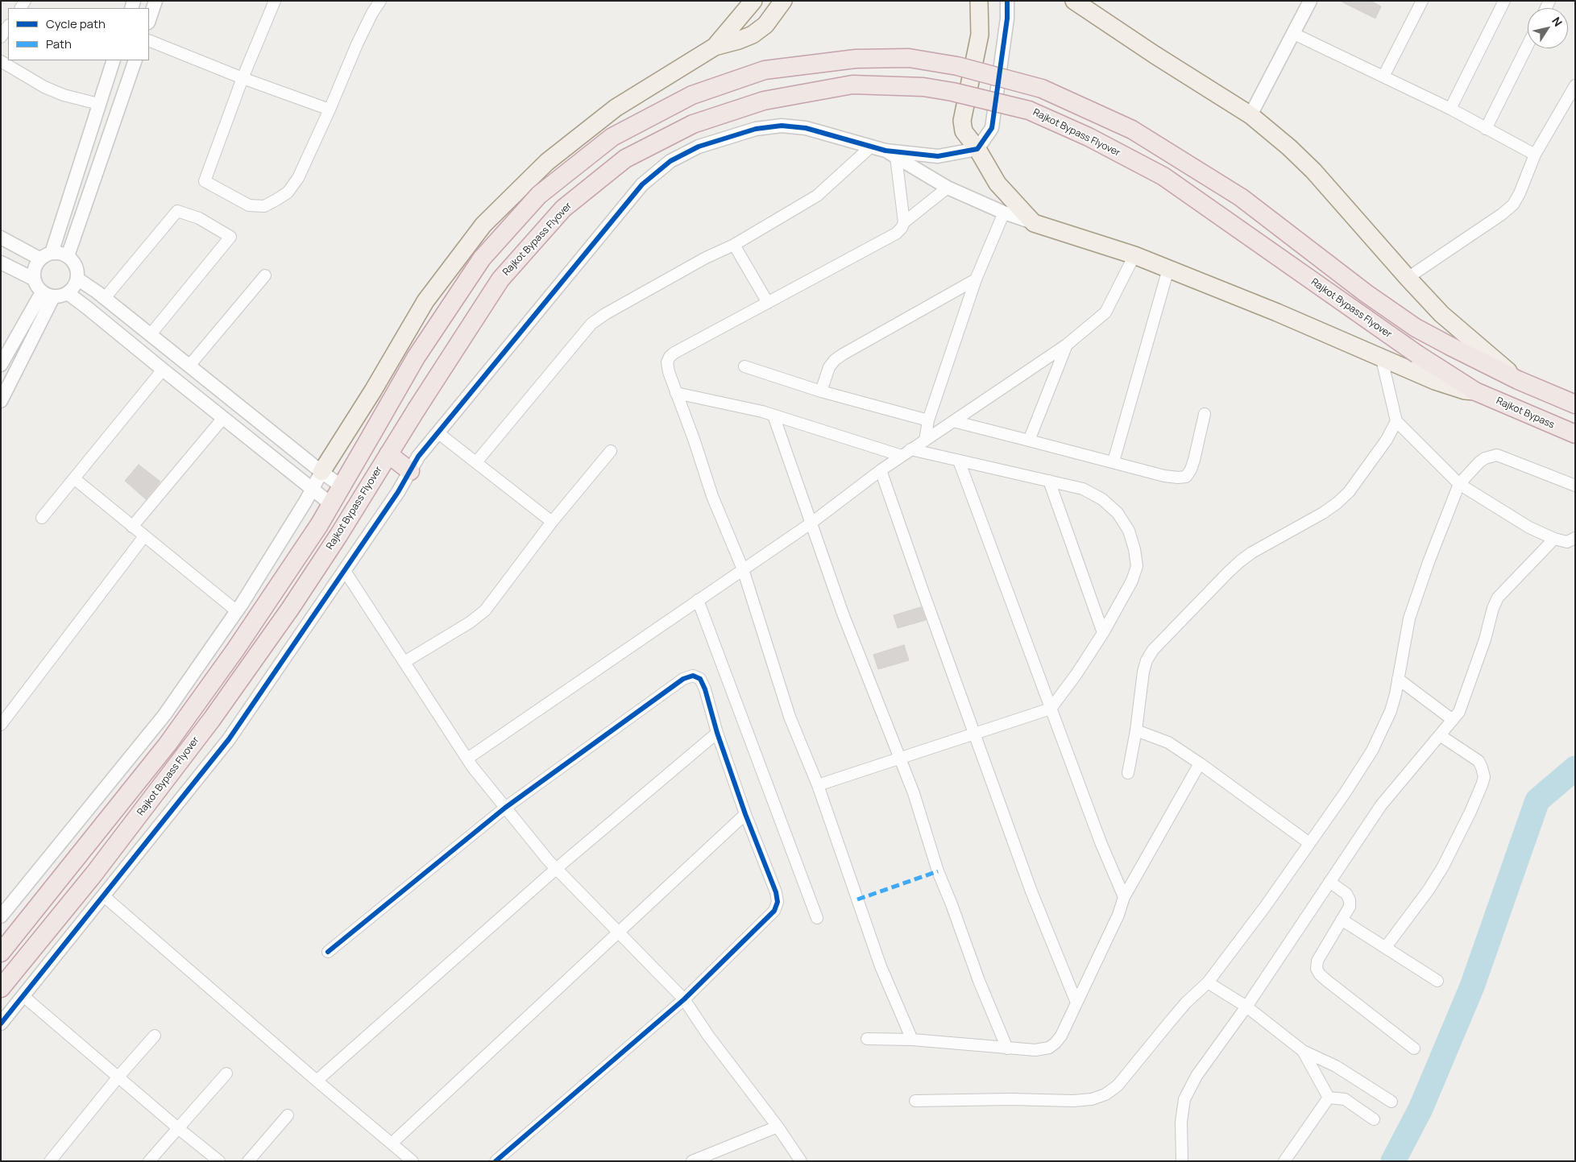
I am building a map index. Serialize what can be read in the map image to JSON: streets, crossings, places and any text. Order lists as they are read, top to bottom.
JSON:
{
  "streets": {
    "highway": ["Rajkot Bypass Flyover", "Rajkot Bypass"]
  },
  "crossings": [
    ["Rajkot Bypass Flyover", "Rajkot Bypass"]
  ],
  "legend": ["Cycle path", "Path"],
  "north": "top right"
}
